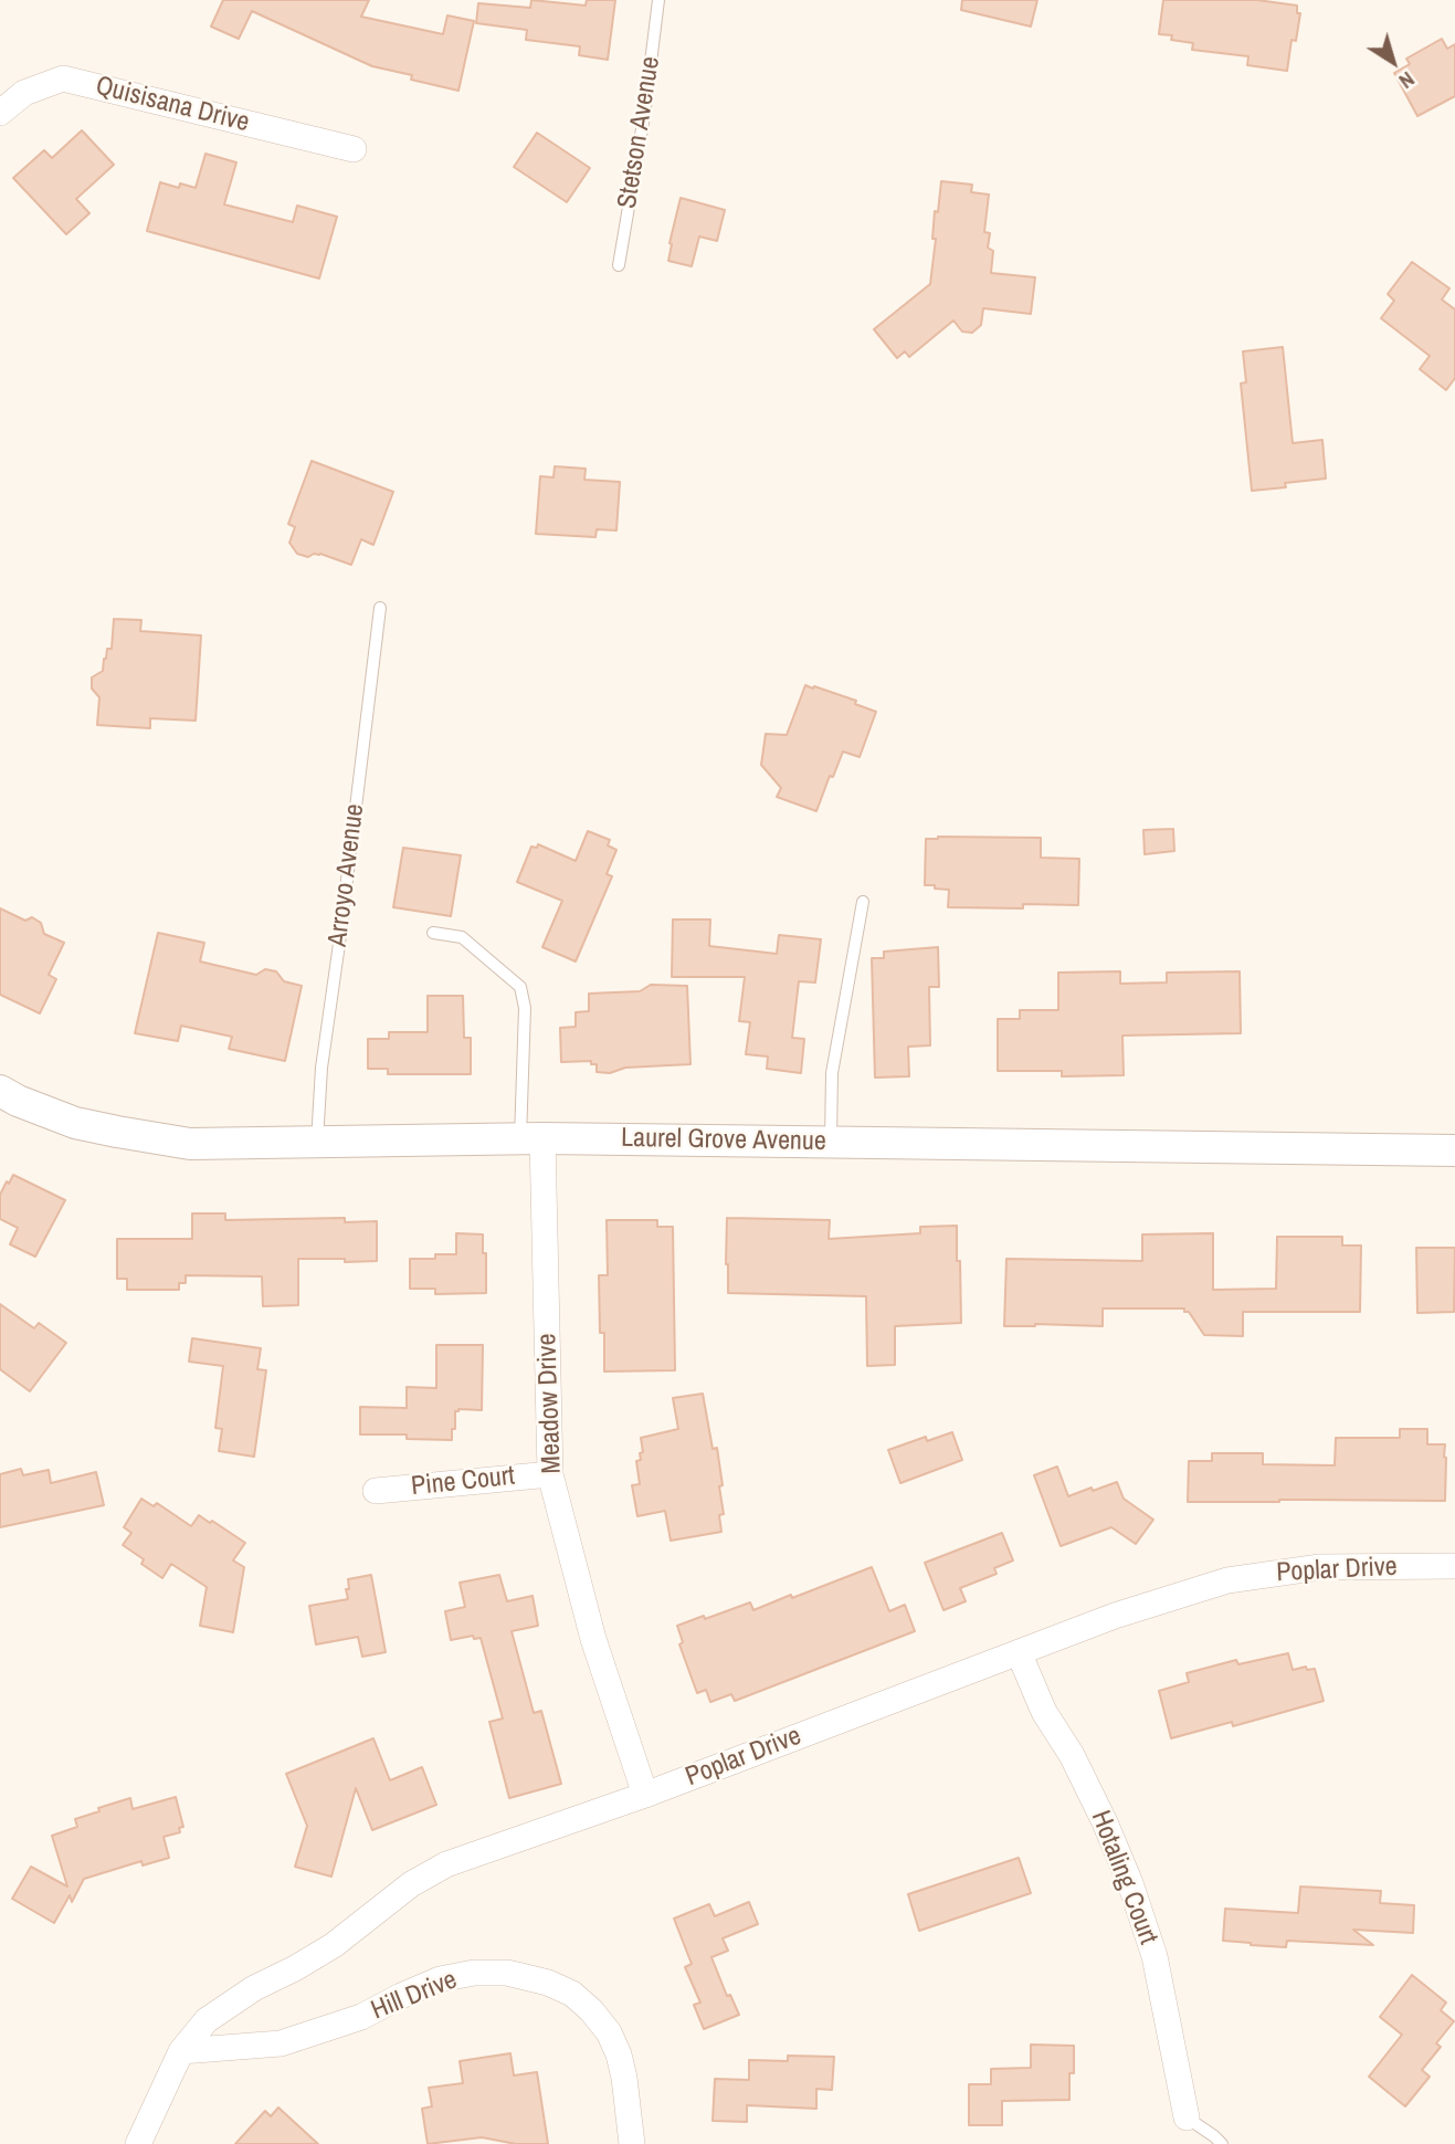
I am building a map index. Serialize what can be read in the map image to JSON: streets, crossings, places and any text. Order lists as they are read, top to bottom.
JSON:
{
  "streets": {
    "street": [
      "Quisisana Drive",
      "Laurel Grove Avenue",
      "Meadow Drive",
      "Pine Court",
      "Poplar Drive",
      "Hotaling Court",
      "Hill Drive"
    ],
    "lane": ["Stetson Avenue", "Arroyo Avenue"]
  },
  "crossings": [
    ["Arroyo Avenue", "Laurel Grove Avenue"],
    ["Laurel Grove Avenue", "Meadow Drive"],
    ["Meadow Drive", "Pine Court"],
    ["Meadow Drive", "Poplar Drive"],
    ["Poplar Drive", "Hotaling Court"],
    ["Poplar Drive", "Hill Drive"]
  ],
  "north": "bottom right"
}
